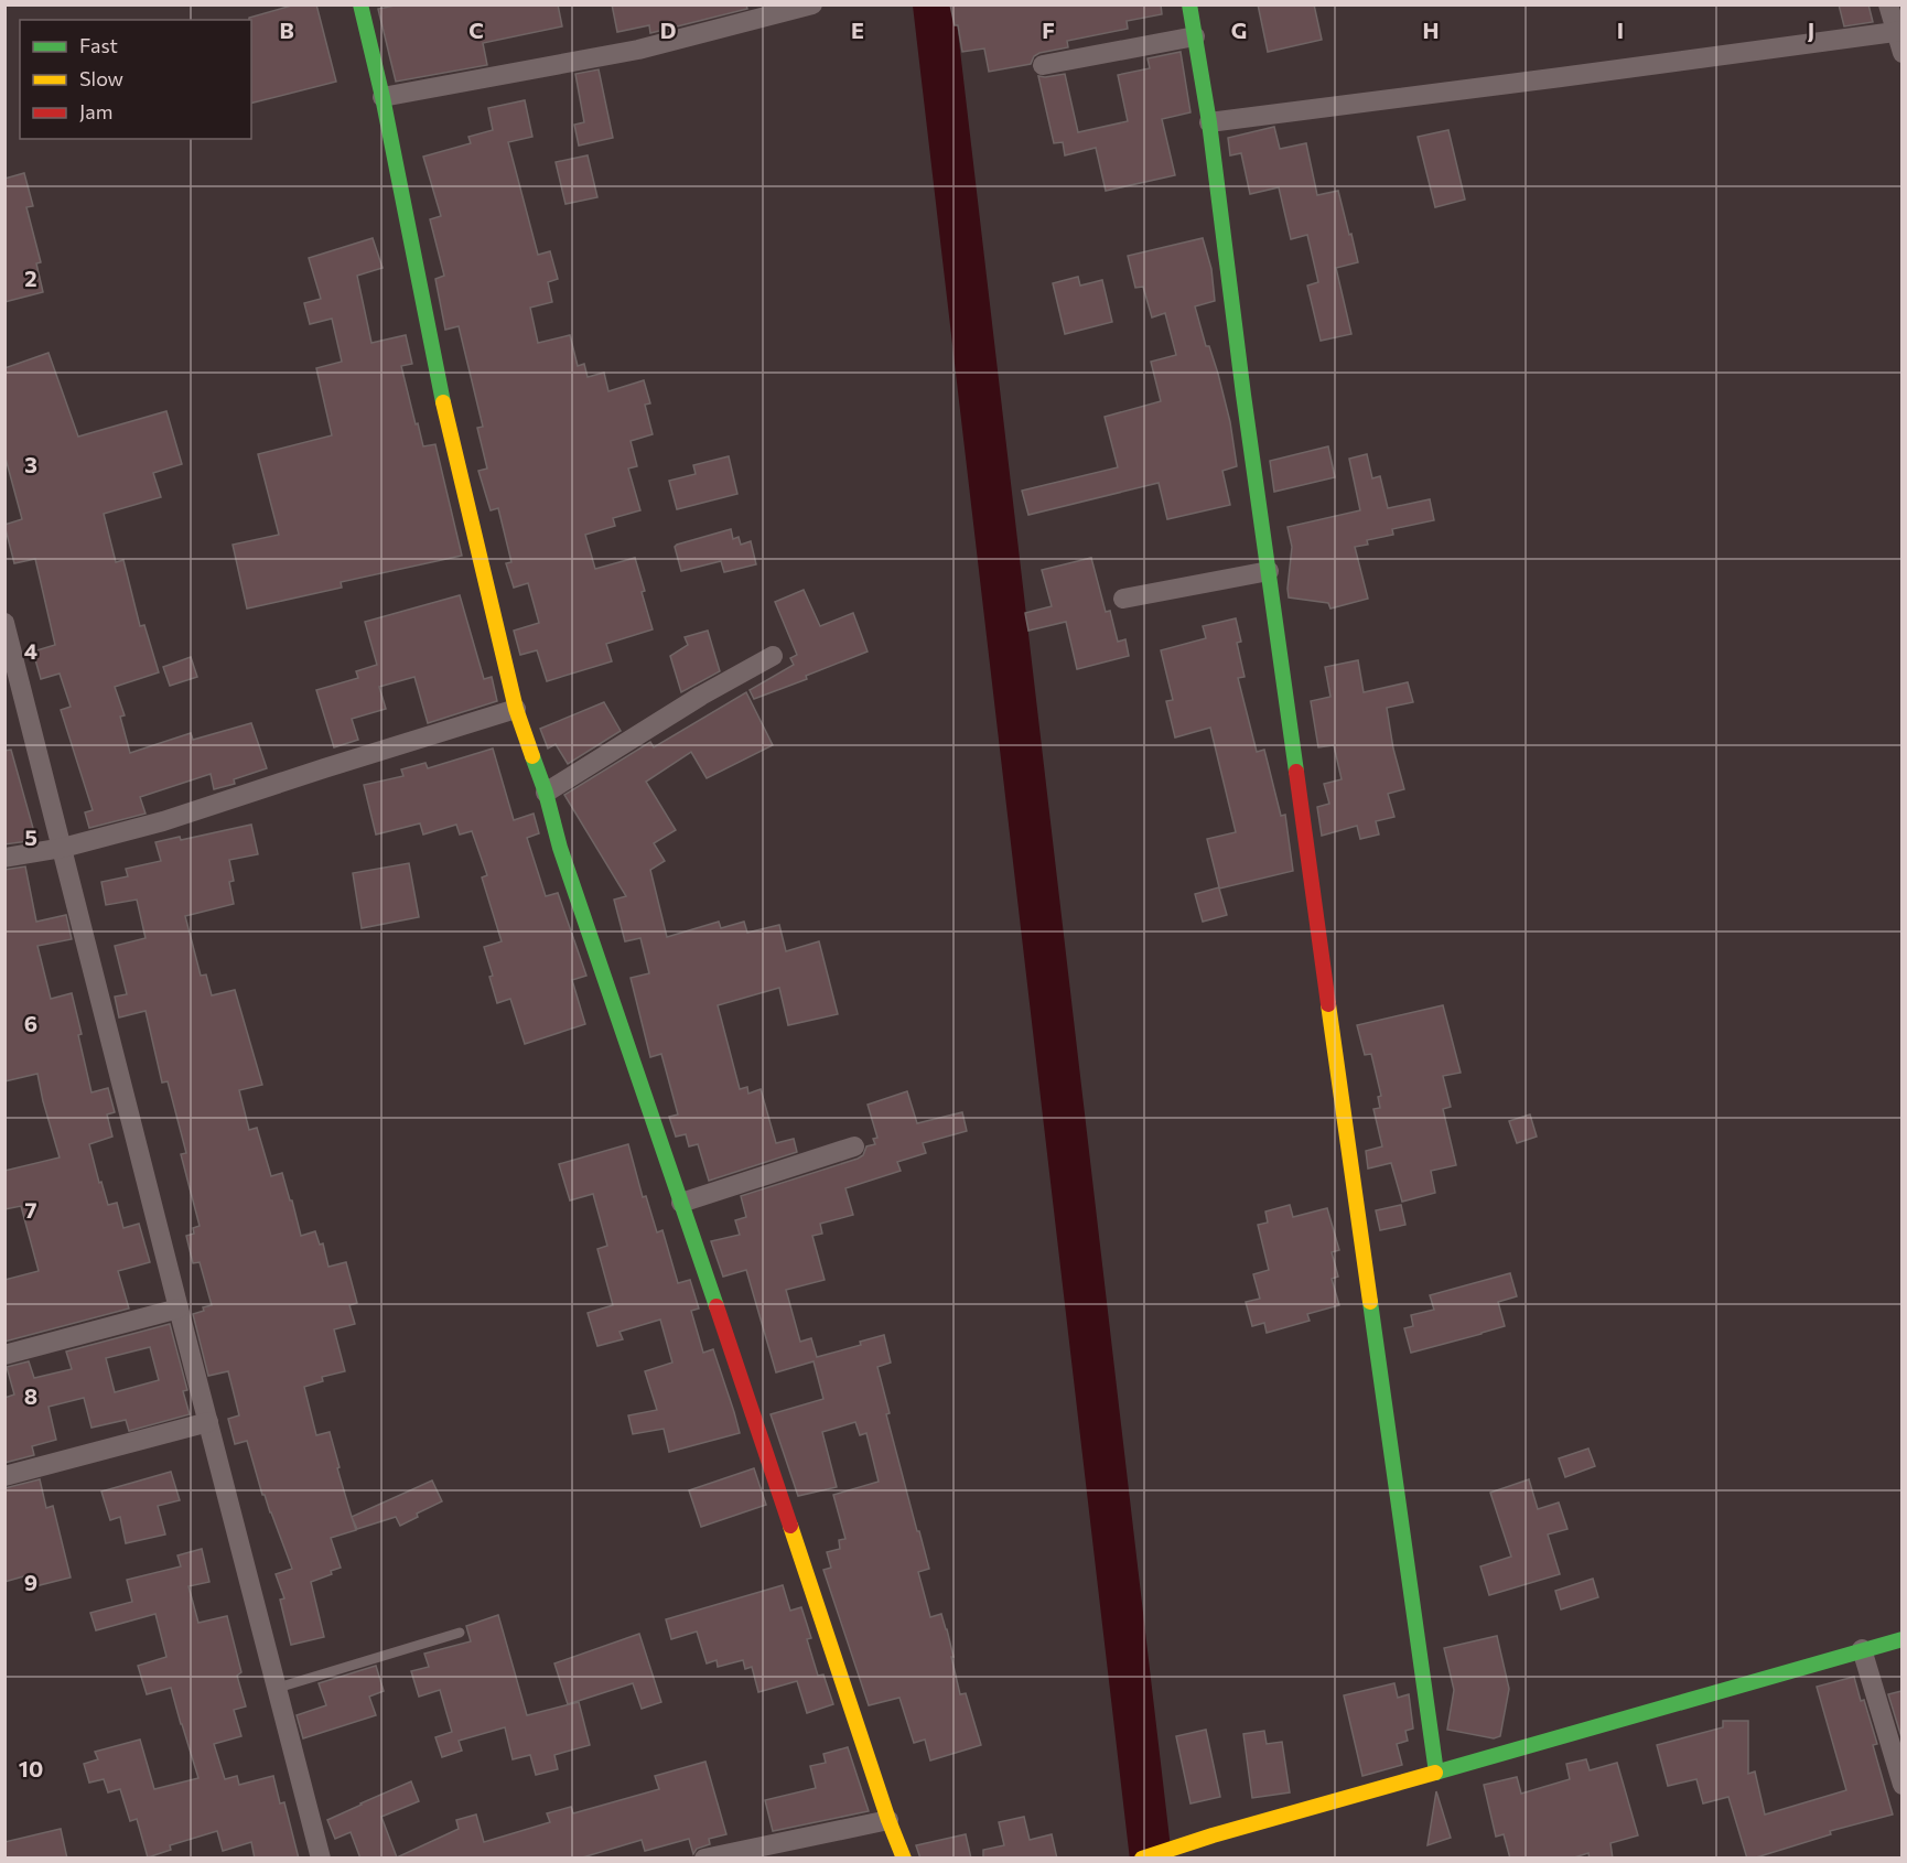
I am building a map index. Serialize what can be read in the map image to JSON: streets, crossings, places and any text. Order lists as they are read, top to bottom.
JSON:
{
  "legend": ["Fast", "Slow", "Jam"],
  "grid": {
    "columns": [
      "B",
      "C",
      "D",
      "E",
      "F",
      "G",
      "H",
      "I",
      "J"
    ],
    "rows": [
      "2",
      "3",
      "4",
      "5",
      "6",
      "7",
      "8",
      "9",
      "10"
    ]
  }
}
